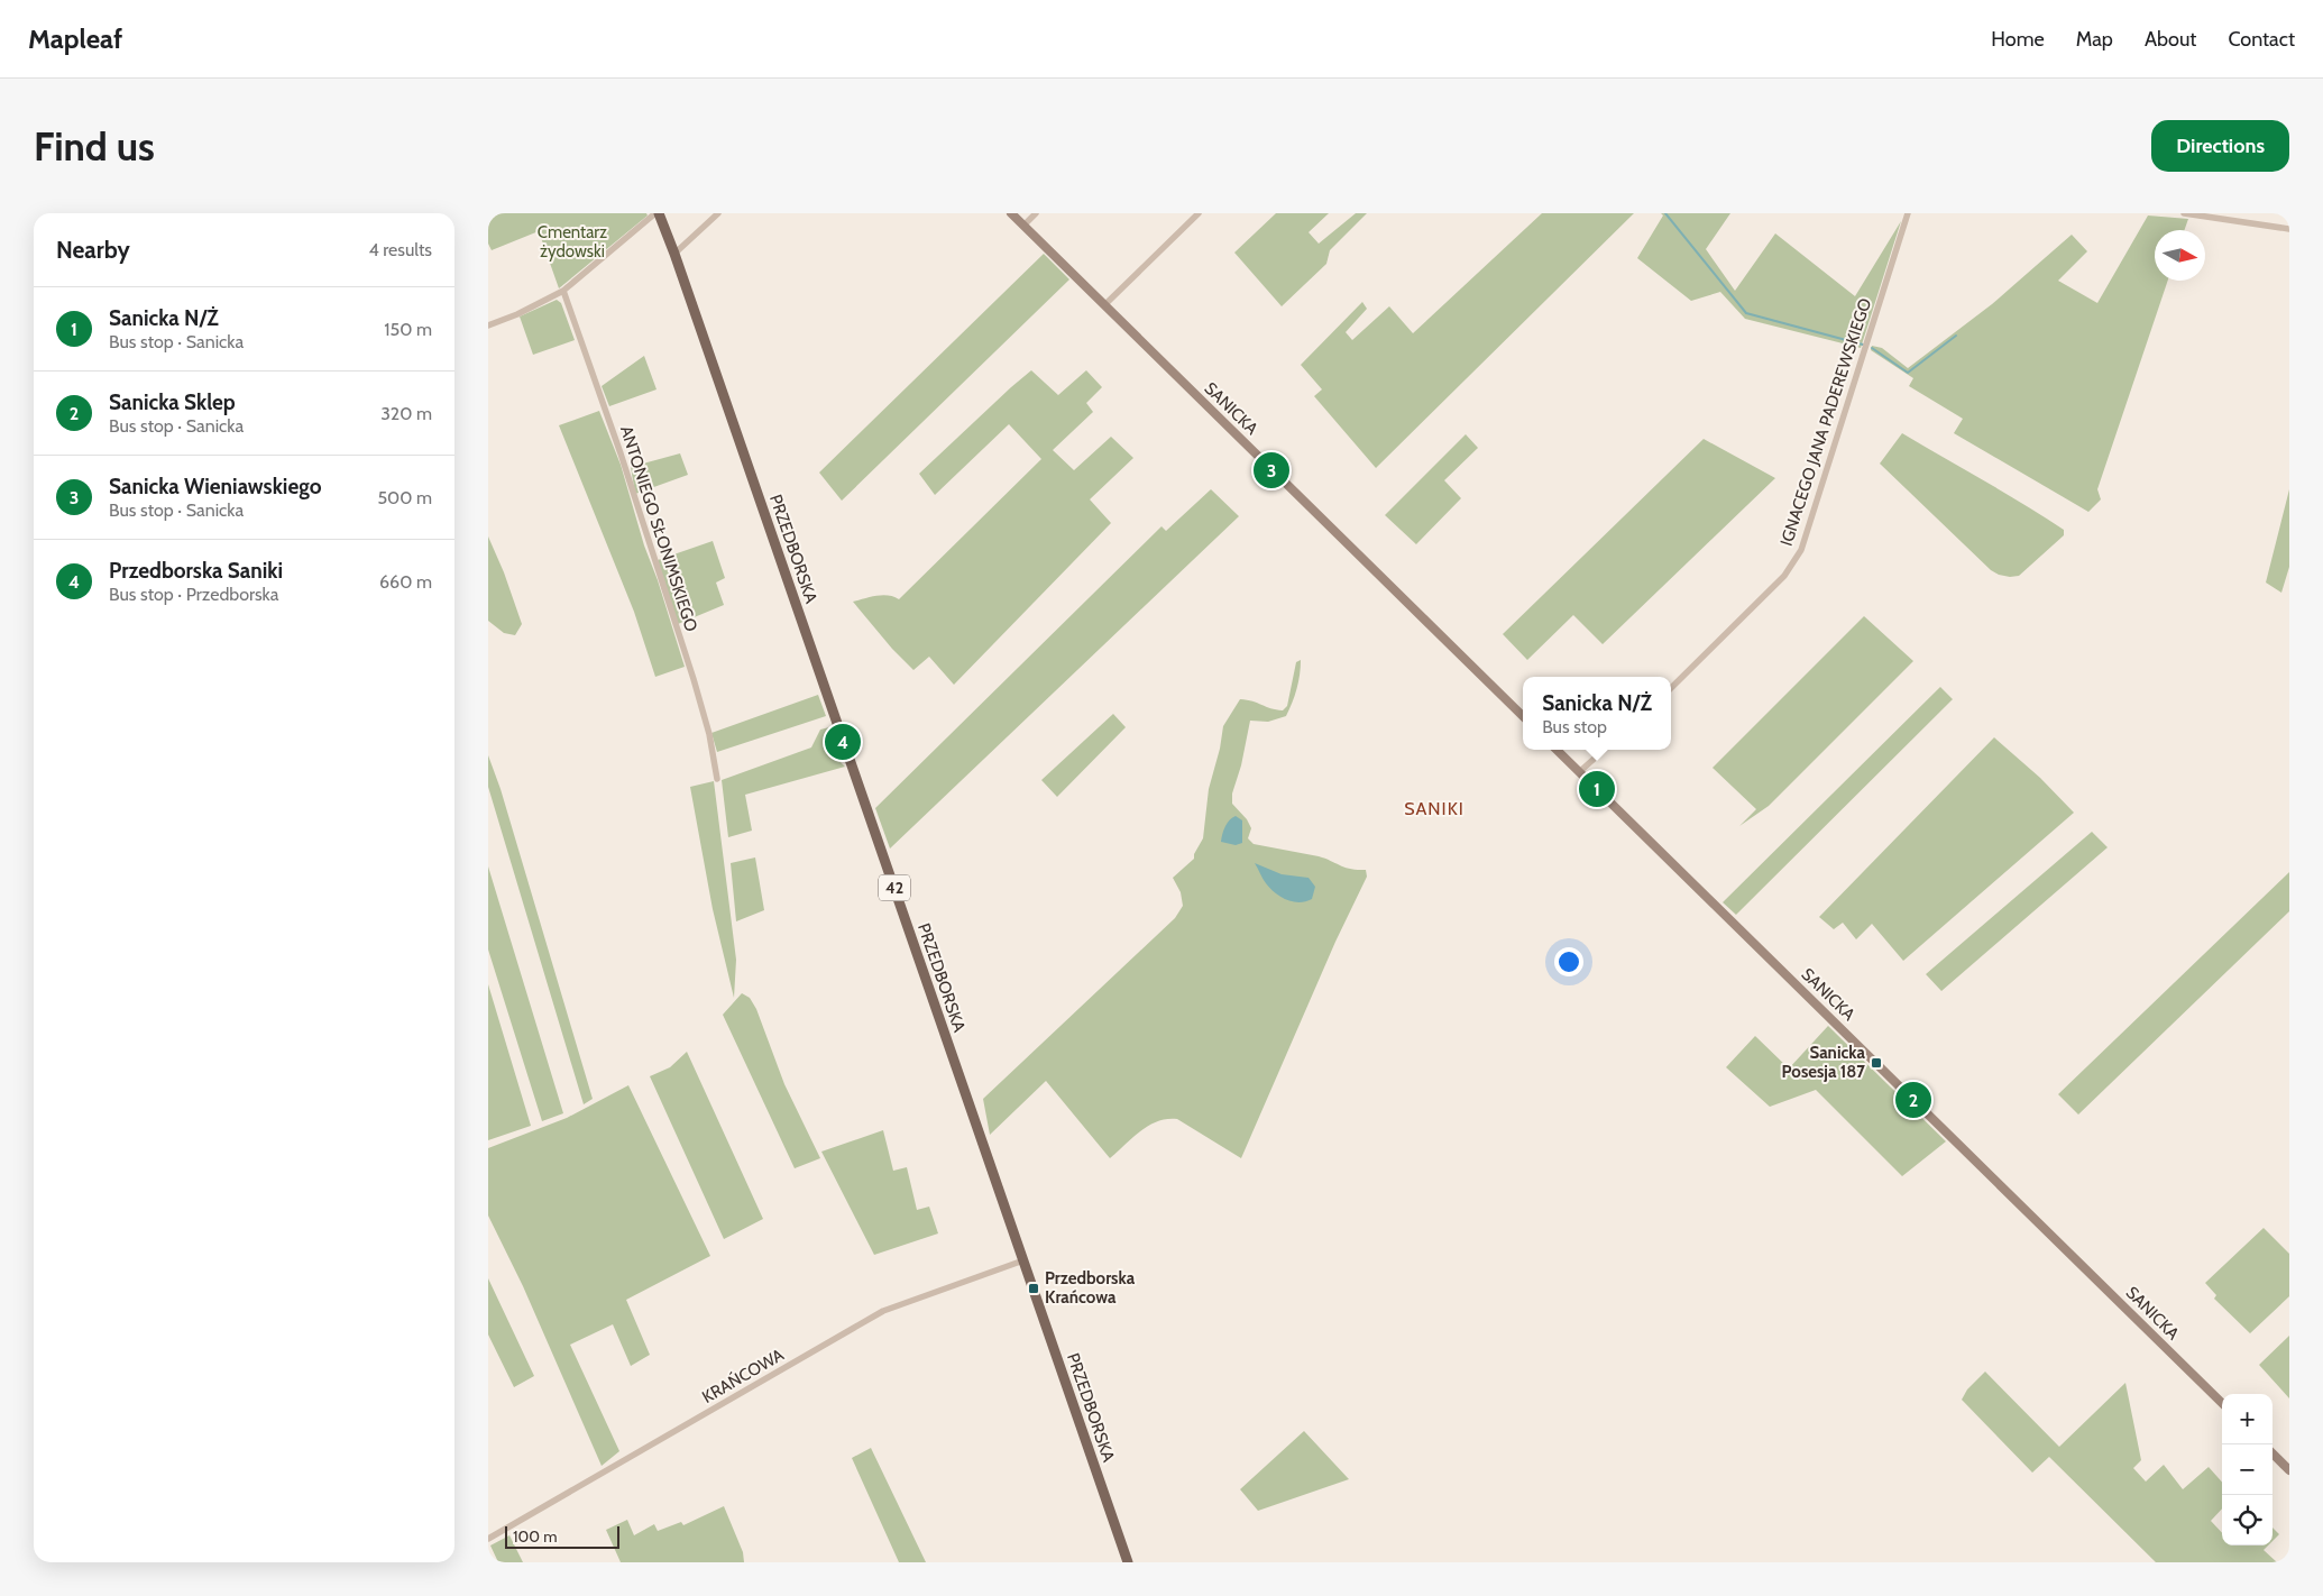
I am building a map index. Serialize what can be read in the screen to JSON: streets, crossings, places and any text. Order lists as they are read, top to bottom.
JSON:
{
  "streets": {
    "main road": ["PRZEDBORSKA", "42"],
    "street": [
      "SANICKA",
      "IGNACEGO JANA PADEREWSKIEGO",
      "ANTONIEGO SŁONIMSKIEGO",
      "KRAŃCOWA"
    ]
  },
  "crossings": [
    ["PRZEDBORSKA", "KRAŃCOWA"]
  ],
  "districts": ["SANIKI"],
  "parks": ["Cmentarz żydowski"],
  "places": {
    "transit": ["Sanicka Posesja 187", "Przedborska Krańcowa"]
  },
  "scale_bar": "100 m",
  "north": "right",
  "page": {
    "header": "Mapleaf",
    "nav": [
      "Home",
      "Map",
      "About",
      "Contact"
    ],
    "buttons": "Directions",
    "title": "Find us",
    "heading": ["Nearby", "4 results"],
    "list": [
      {
        "mark": "1",
        "name": "Sanicka N/Ż",
        "note": "Bus stop · Sanicka",
        "value": "150 m"
      },
      {
        "mark": "2",
        "name": "Sanicka Sklep",
        "note": "Bus stop · Sanicka",
        "value": "320 m"
      },
      {
        "mark": "3",
        "name": "Sanicka Wieniawskiego",
        "note": "Bus stop · Sanicka",
        "value": "500 m"
      },
      {
        "mark": "4",
        "name": "Przedborska Saniki",
        "note": "Bus stop · Przedborska",
        "value": "660 m"
      }
    ],
    "pins": [
      "3",
      "4",
      "1",
      "2"
    ],
    "popup": ["Sanicka N/Ż", "Bus stop"],
    "map_buttons": ["+", "−"],
    "scale": "100 m"
  }
}
